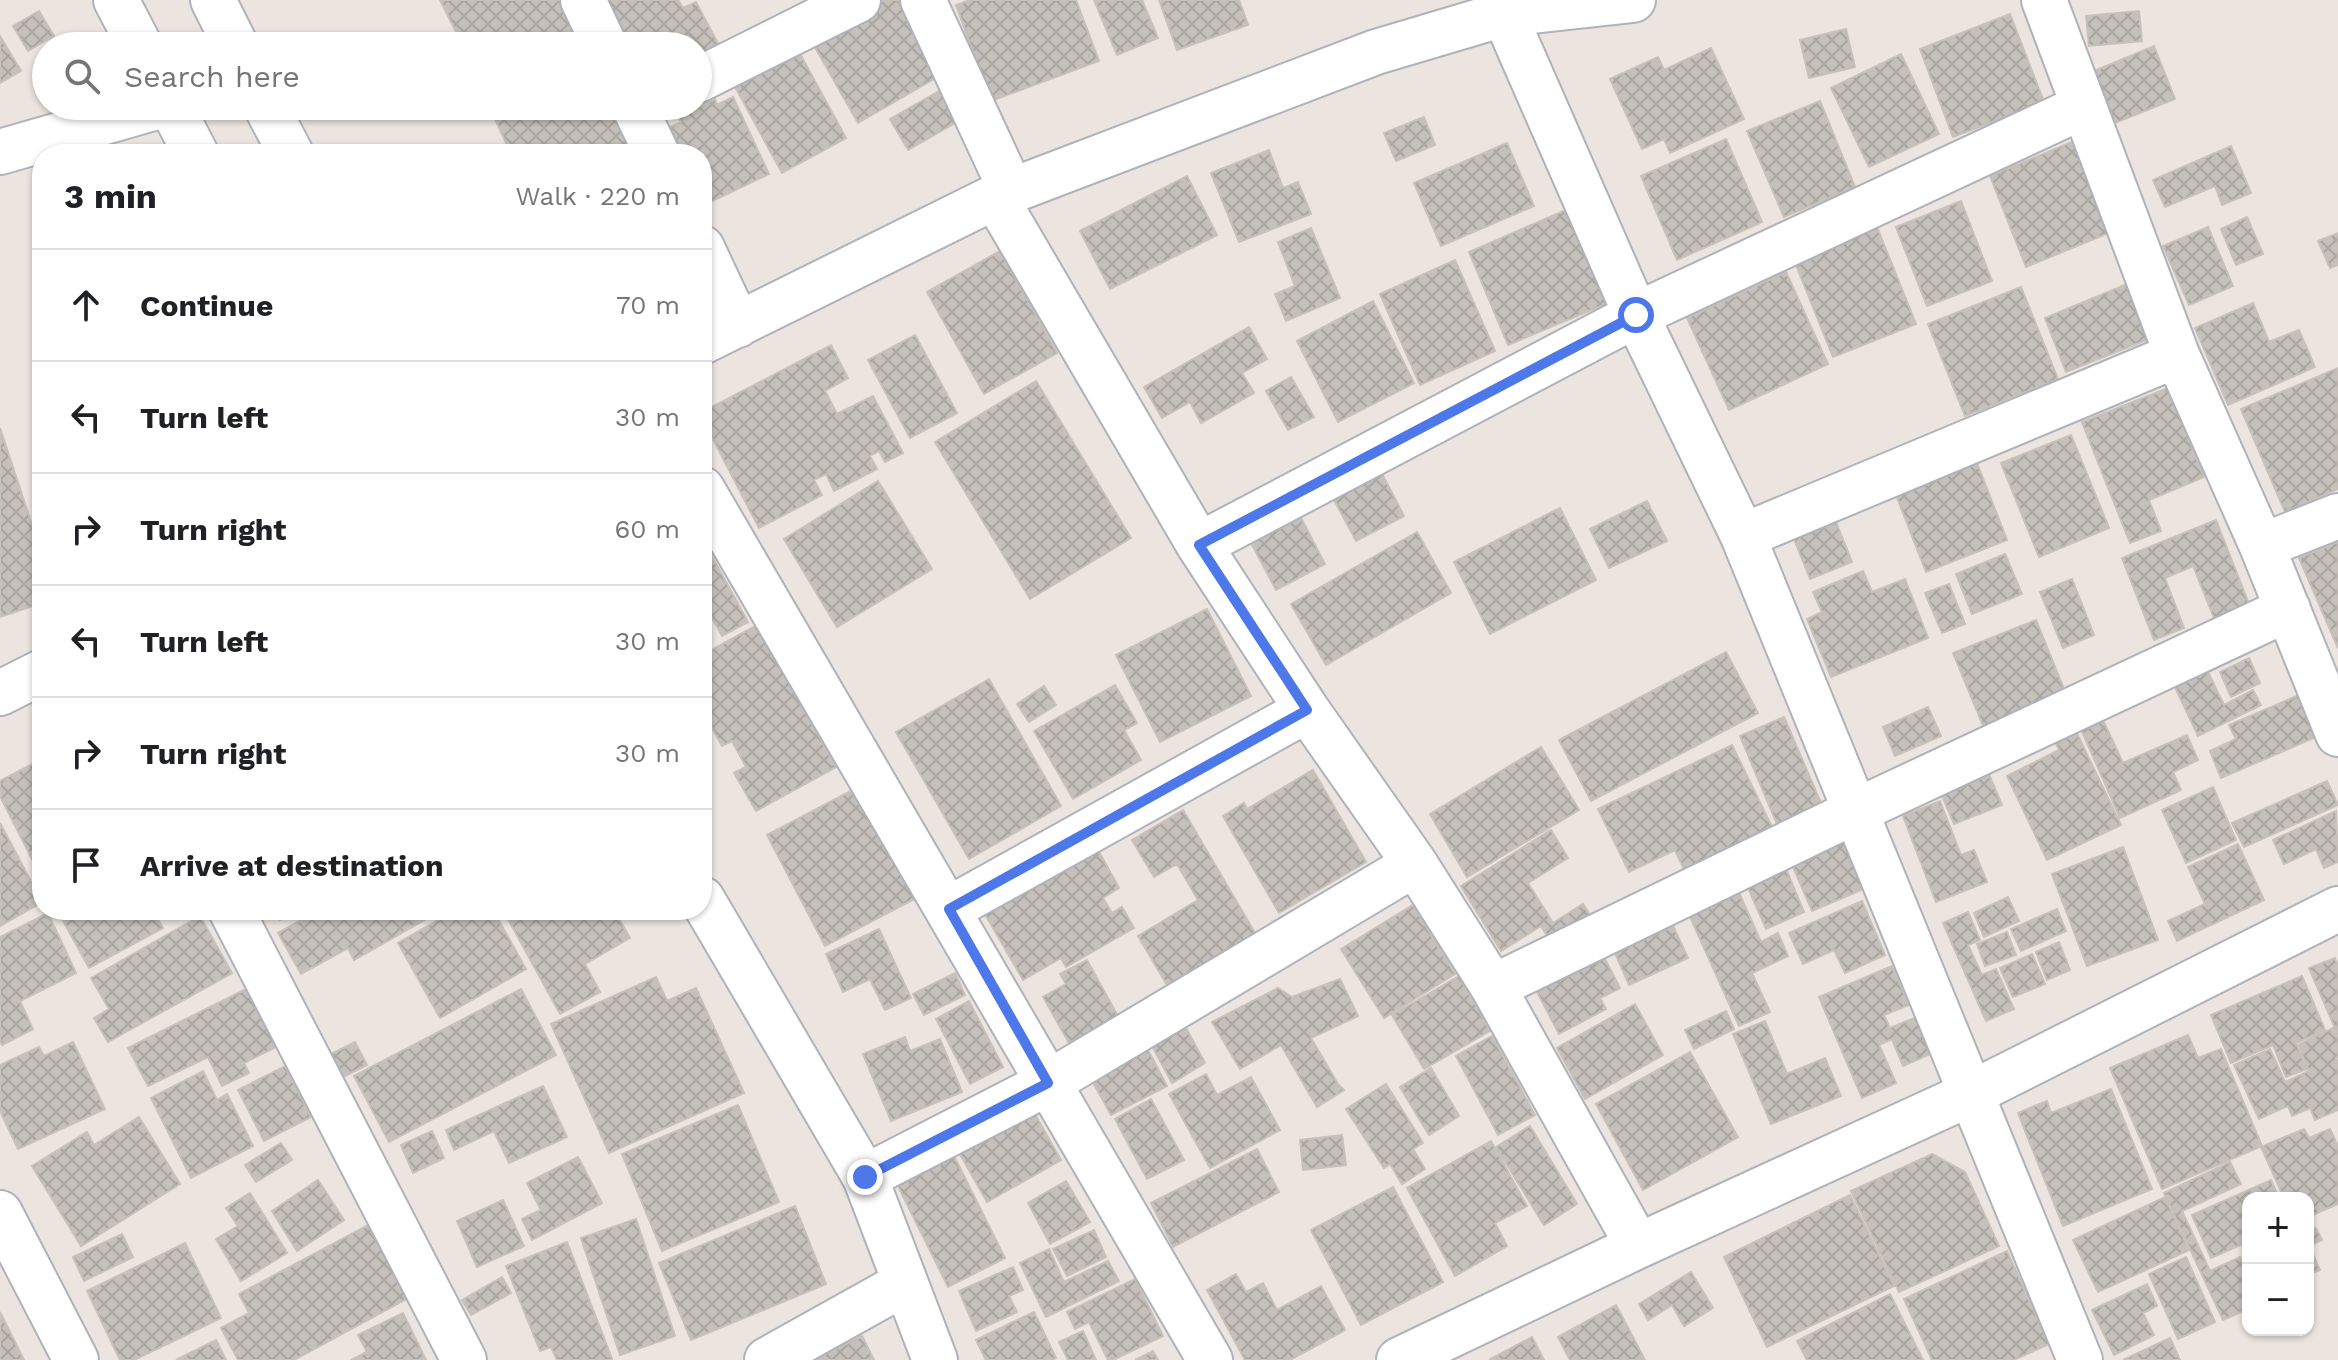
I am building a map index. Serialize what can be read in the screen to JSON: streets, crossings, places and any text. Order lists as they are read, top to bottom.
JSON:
{
  "page": {
    "search": "Search here",
    "heading": ["3 min", "Walk · 220 m"],
    "list": [
      ["Continue", "70 m"],
      ["Turn left", "30 m"],
      ["Turn right", "60 m"],
      ["Turn left", "30 m"],
      ["Turn right", "30 m"],
      "Arrive at destination"
    ],
    "map_buttons": ["+", "−"]
  }
}
